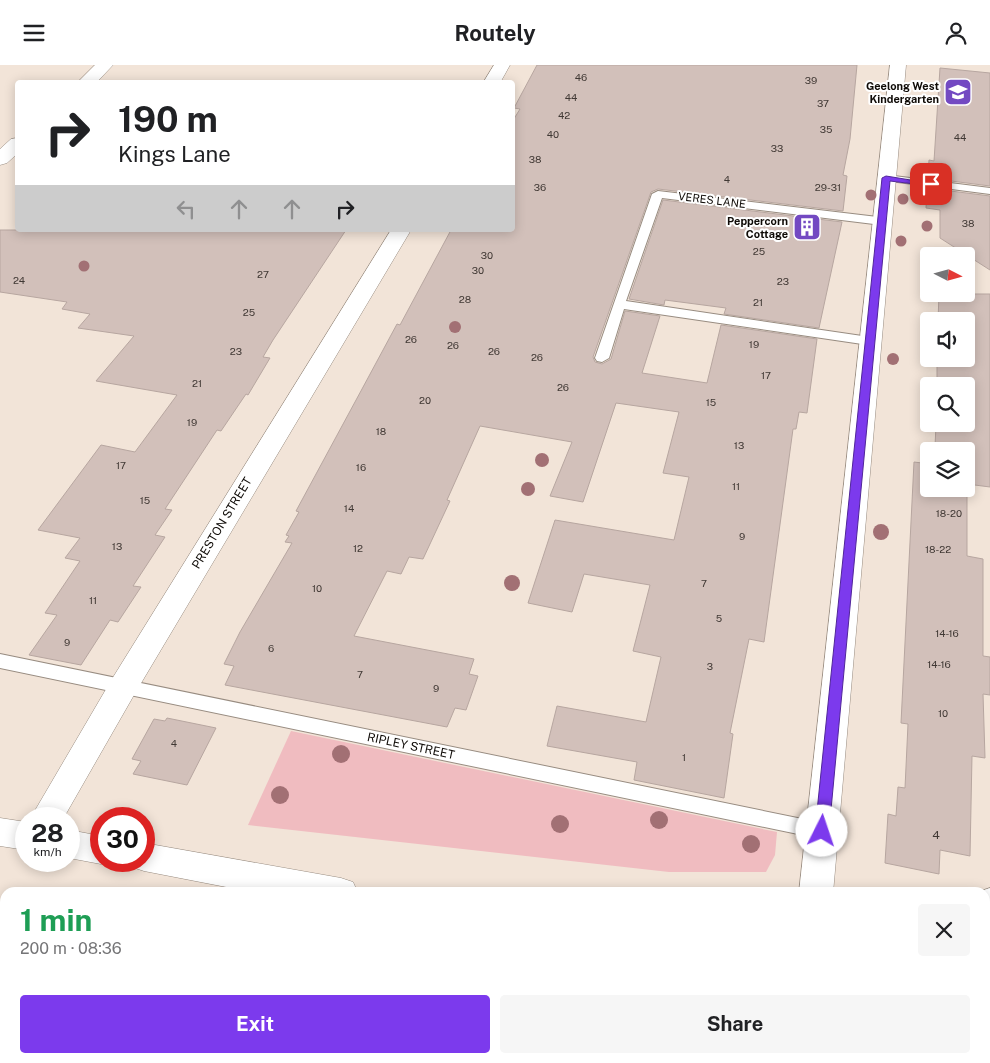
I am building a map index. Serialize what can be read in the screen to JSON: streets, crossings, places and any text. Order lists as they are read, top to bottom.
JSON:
{
  "streets": {
    "street": ["PRESTON STREET"],
    "lane": ["VERES LANE", "RIPLEY STREET"]
  },
  "crossings": [
    ["PRESTON STREET", "RIPLEY STREET"]
  ],
  "places": {
    "school or university": ["Geelong West Kindergarten"],
    "building": ["Peppercorn Cottage"]
  },
  "house_numbers": [
    "46",
    "39",
    "44",
    "37",
    "42",
    "35",
    "40",
    "44",
    "33",
    "38",
    "4",
    "36",
    "29-31",
    "38",
    "25",
    "30",
    "30",
    "27",
    "24",
    "23",
    "28",
    "21",
    "25",
    "26",
    "19",
    "26",
    "23",
    "26",
    "26",
    "17",
    "21",
    "26",
    "20",
    "15",
    "19",
    "18",
    "13",
    "17",
    "16",
    "11",
    "15",
    "14",
    "18-20",
    "9",
    "13",
    "12",
    "18-22",
    "7",
    "10",
    "11",
    "5",
    "14-16",
    "9",
    "6",
    "14-16",
    "3",
    "7",
    "9",
    "10",
    "4",
    "1",
    "4"
  ],
  "north": "right",
  "page": {
    "header": "Routely",
    "turn": ["190 m", "Kings Lane"],
    "speed": "28 km/h",
    "limit": "30",
    "heading": ["1 min", "200 m · 08:36"],
    "buttons": ["Exit", "Share"]
  }
}
